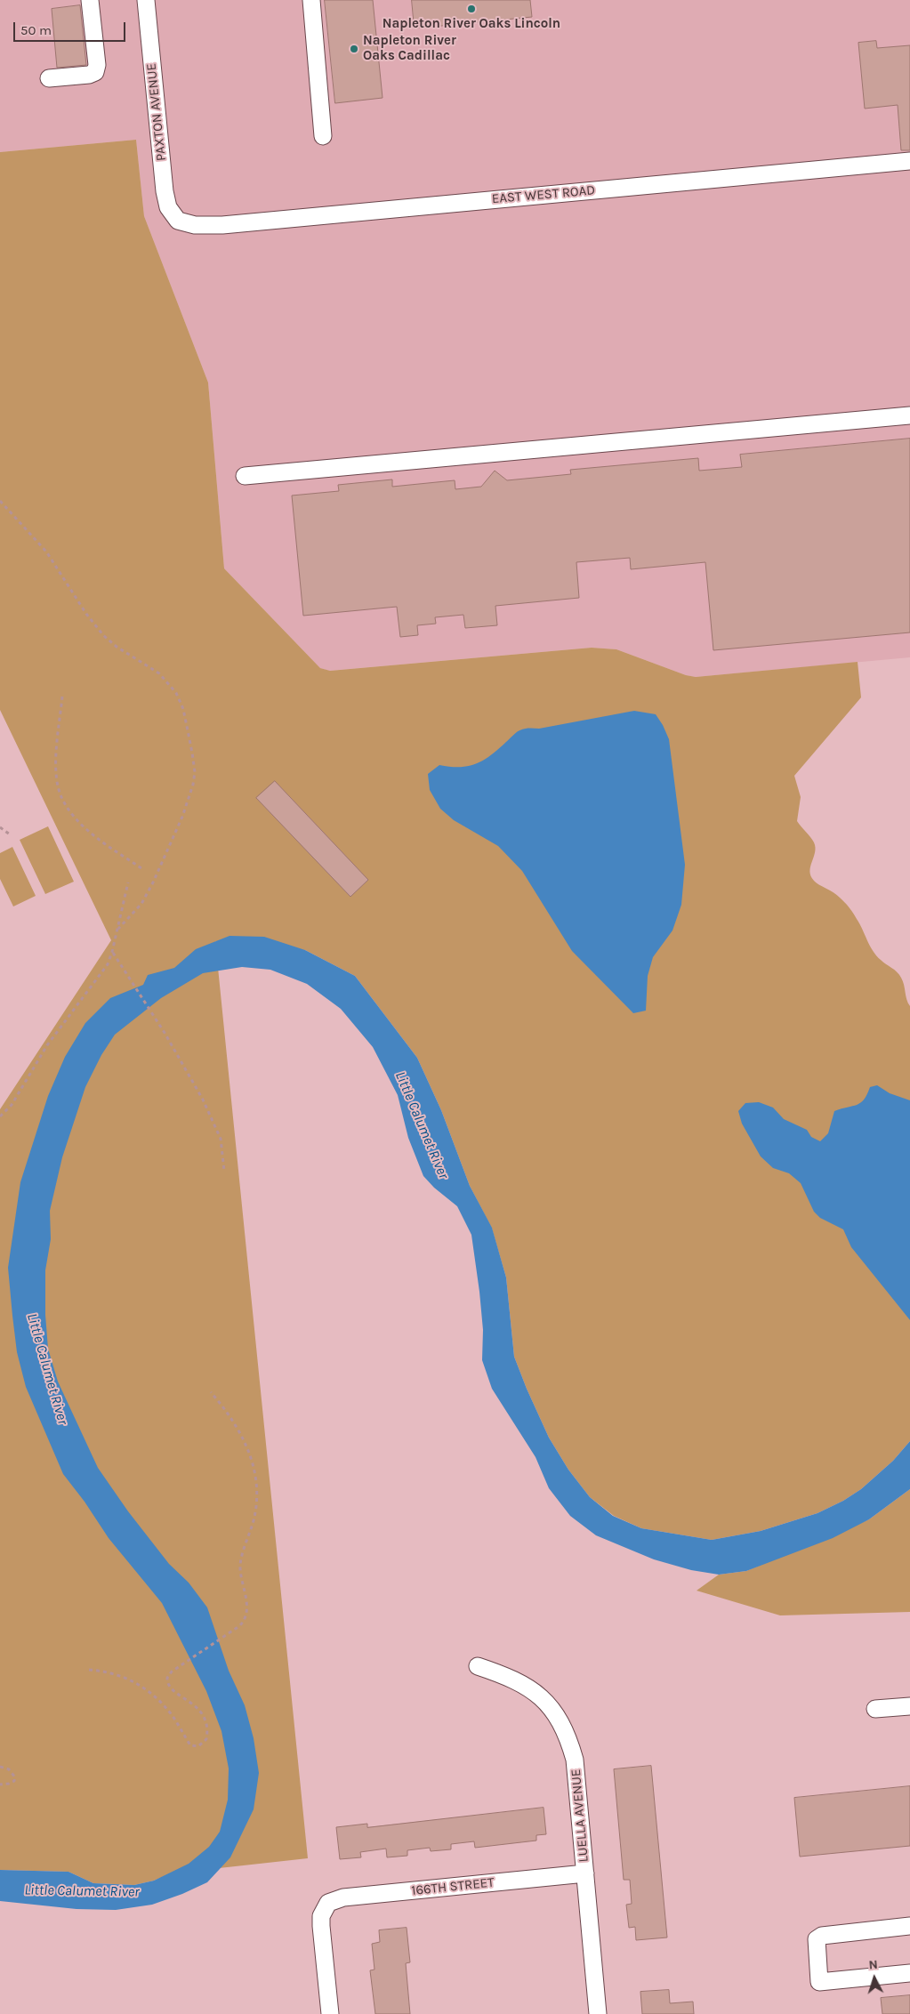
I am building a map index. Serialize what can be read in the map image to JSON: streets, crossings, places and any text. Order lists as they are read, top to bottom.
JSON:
{
  "streets": {
    "street": [
      "PAXTON AVENUE",
      "EAST WEST ROAD",
      "LUELLA AVENUE",
      "166TH STREET"
    ]
  },
  "crossings": [
    ["PAXTON AVENUE", "EAST WEST ROAD"],
    ["LUELLA AVENUE", "166TH STREET"]
  ],
  "water": ["Little Calumet River"],
  "places": ["Napleton River Oaks Lincoln", "Napleton River Oaks Cadillac"],
  "scale_bar": "50 m",
  "north": "top"
}
